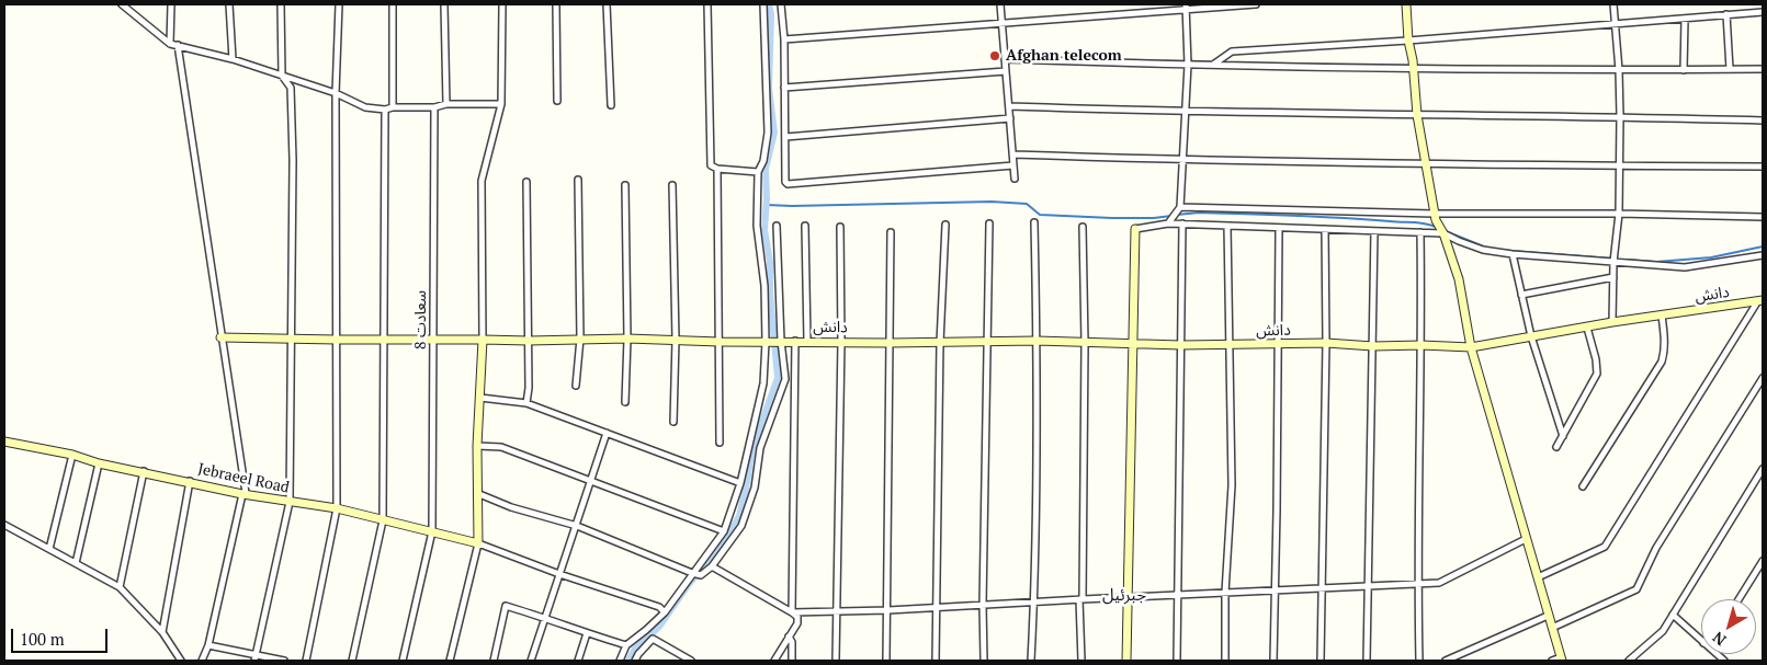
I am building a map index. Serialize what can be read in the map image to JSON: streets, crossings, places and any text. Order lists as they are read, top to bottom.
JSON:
{
  "streets": {
    "main road": ["دانش", "Jebraeel Road"],
    "street": ["سعادت 8"]
  },
  "crossings": [
    ["دانش", "سعادت 8"],
    ["سعادت 8", "Jebraeel Road"]
  ],
  "districts": ["جبرئیل"],
  "places": ["Afghan telecom"],
  "scale_bar": "100 m",
  "north": "bottom left"
}
